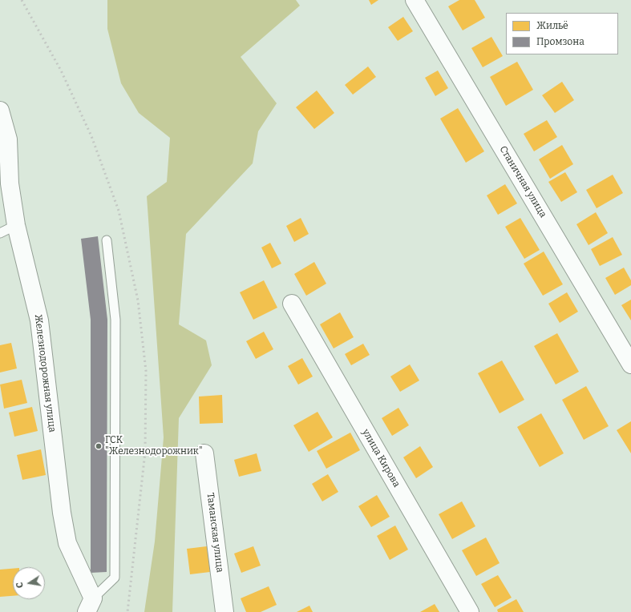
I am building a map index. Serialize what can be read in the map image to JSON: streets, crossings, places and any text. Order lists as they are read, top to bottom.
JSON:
{
  "streets": {
    "street": [
      "Станичная улица",
      "Железнодорожная улица",
      "улица Кирова",
      "Таманская улица"
    ]
  },
  "places": ["ГСК \"Железнодорожник\""],
  "legend": ["Жильё", "Промзона"],
  "north": "left"
}
